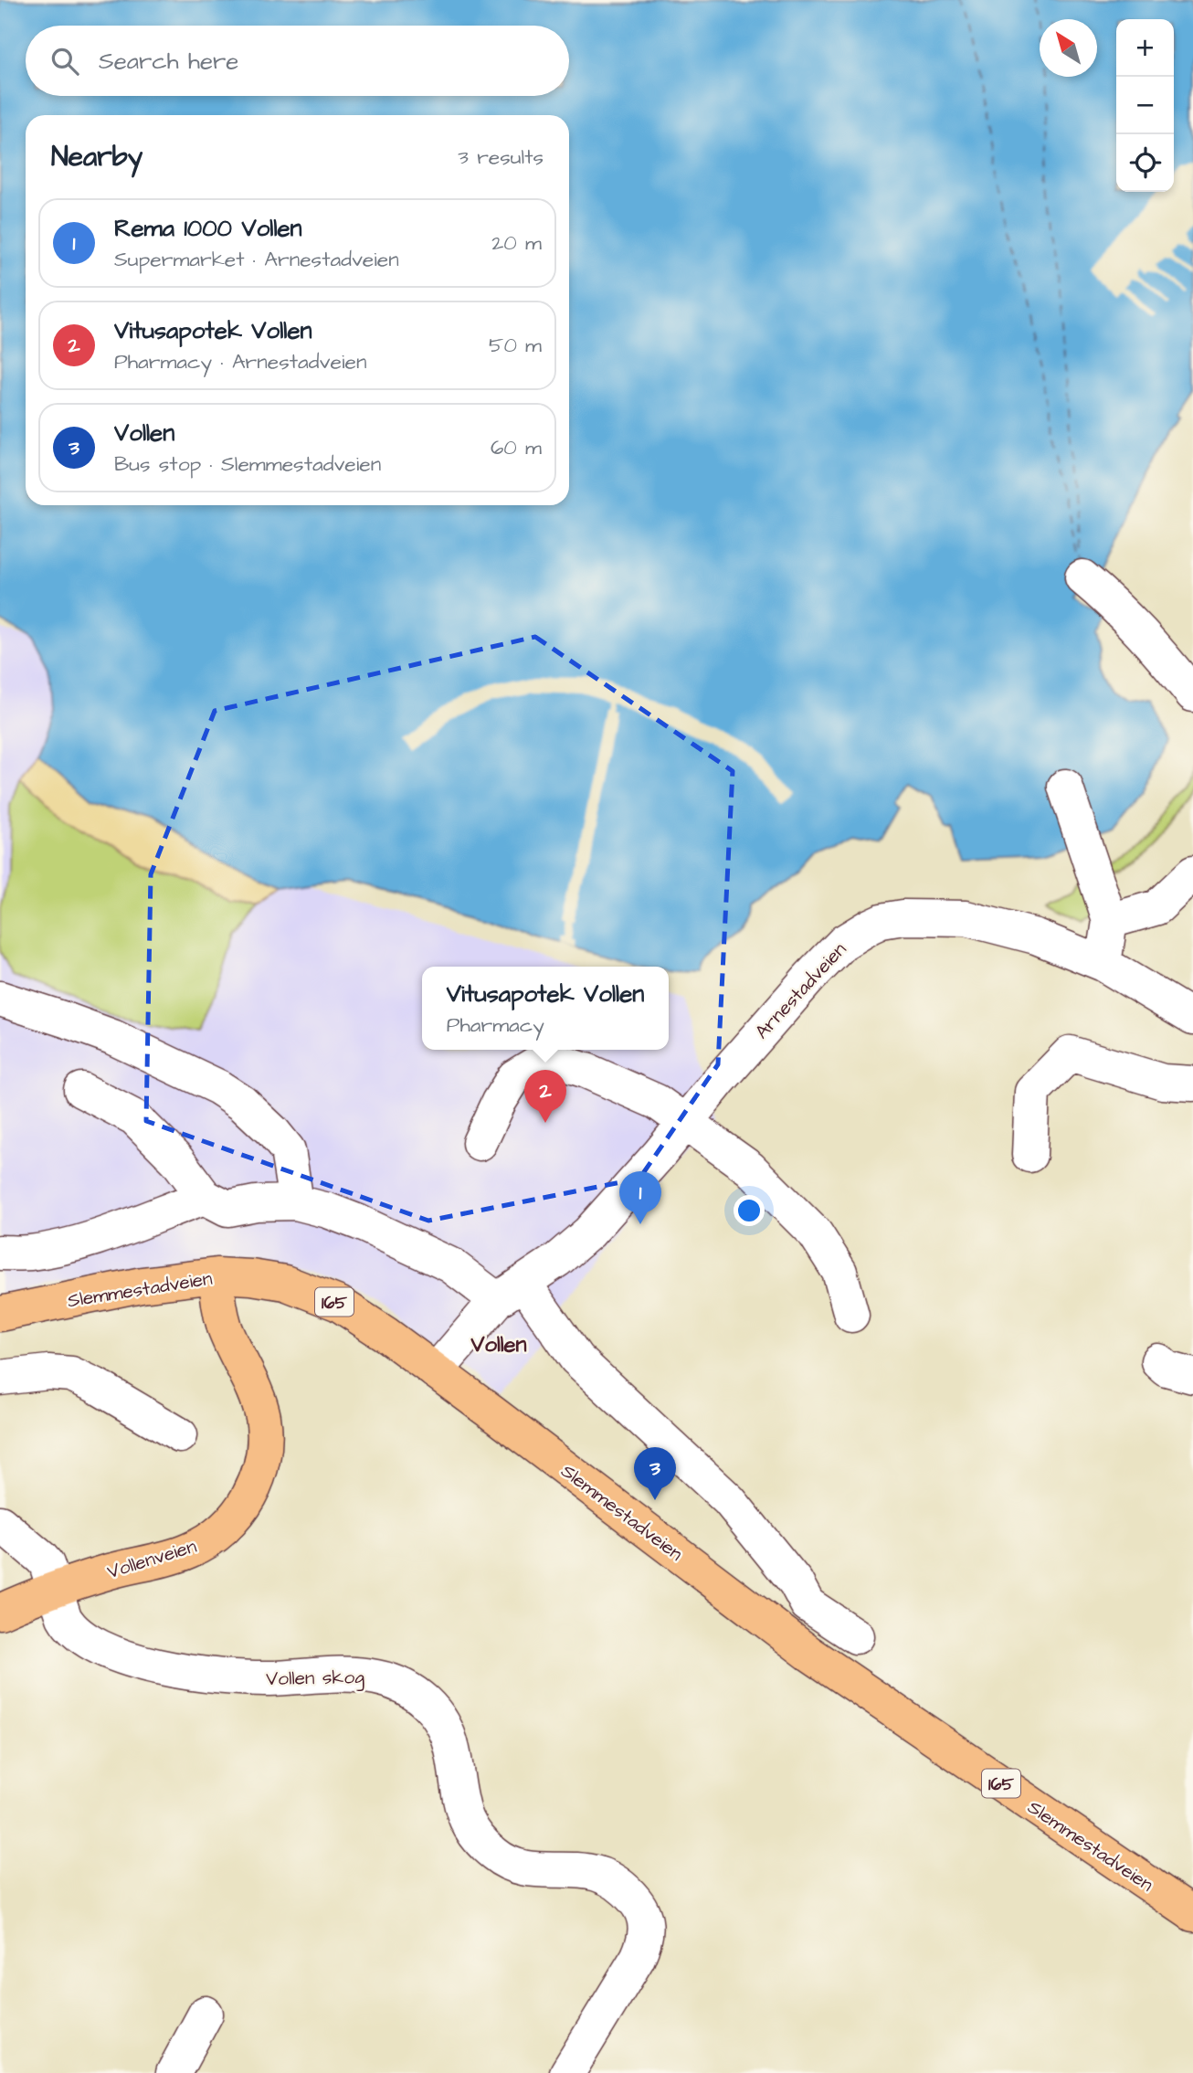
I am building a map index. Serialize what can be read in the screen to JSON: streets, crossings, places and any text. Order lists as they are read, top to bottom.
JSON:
{
  "streets": {
    "main road": ["Slemmestadveien", "165", "Vollenveien"],
    "street": ["Arnestadveien", "Vollen skog"]
  },
  "crossings": [
    ["Arnestadveien", "Slemmestadveien"],
    ["Slemmestadveien", "Vollenveien"],
    ["Vollenveien", "Vollen skog"]
  ],
  "districts": ["Vollen"],
  "north": "top left",
  "page": {
    "map_buttons": ["+", "−"],
    "search": "Search here",
    "heading": ["Nearby", "3 results"],
    "list": [
      {
        "mark": "1",
        "name": "Rema 1000 Vollen",
        "note": "Supermarket · Arnestadveien",
        "value": "20 m"
      },
      {
        "mark": "2",
        "name": "Vitusapotek Vollen",
        "note": "Pharmacy · Arnestadveien",
        "value": "50 m"
      },
      {
        "mark": "3",
        "name": "Vollen",
        "note": "Bus stop · Slemmestadveien",
        "value": "60 m"
      }
    ],
    "popup": ["Vitusapotek Vollen", "Pharmacy"],
    "pins": ["2", "1", "3"]
  }
}
